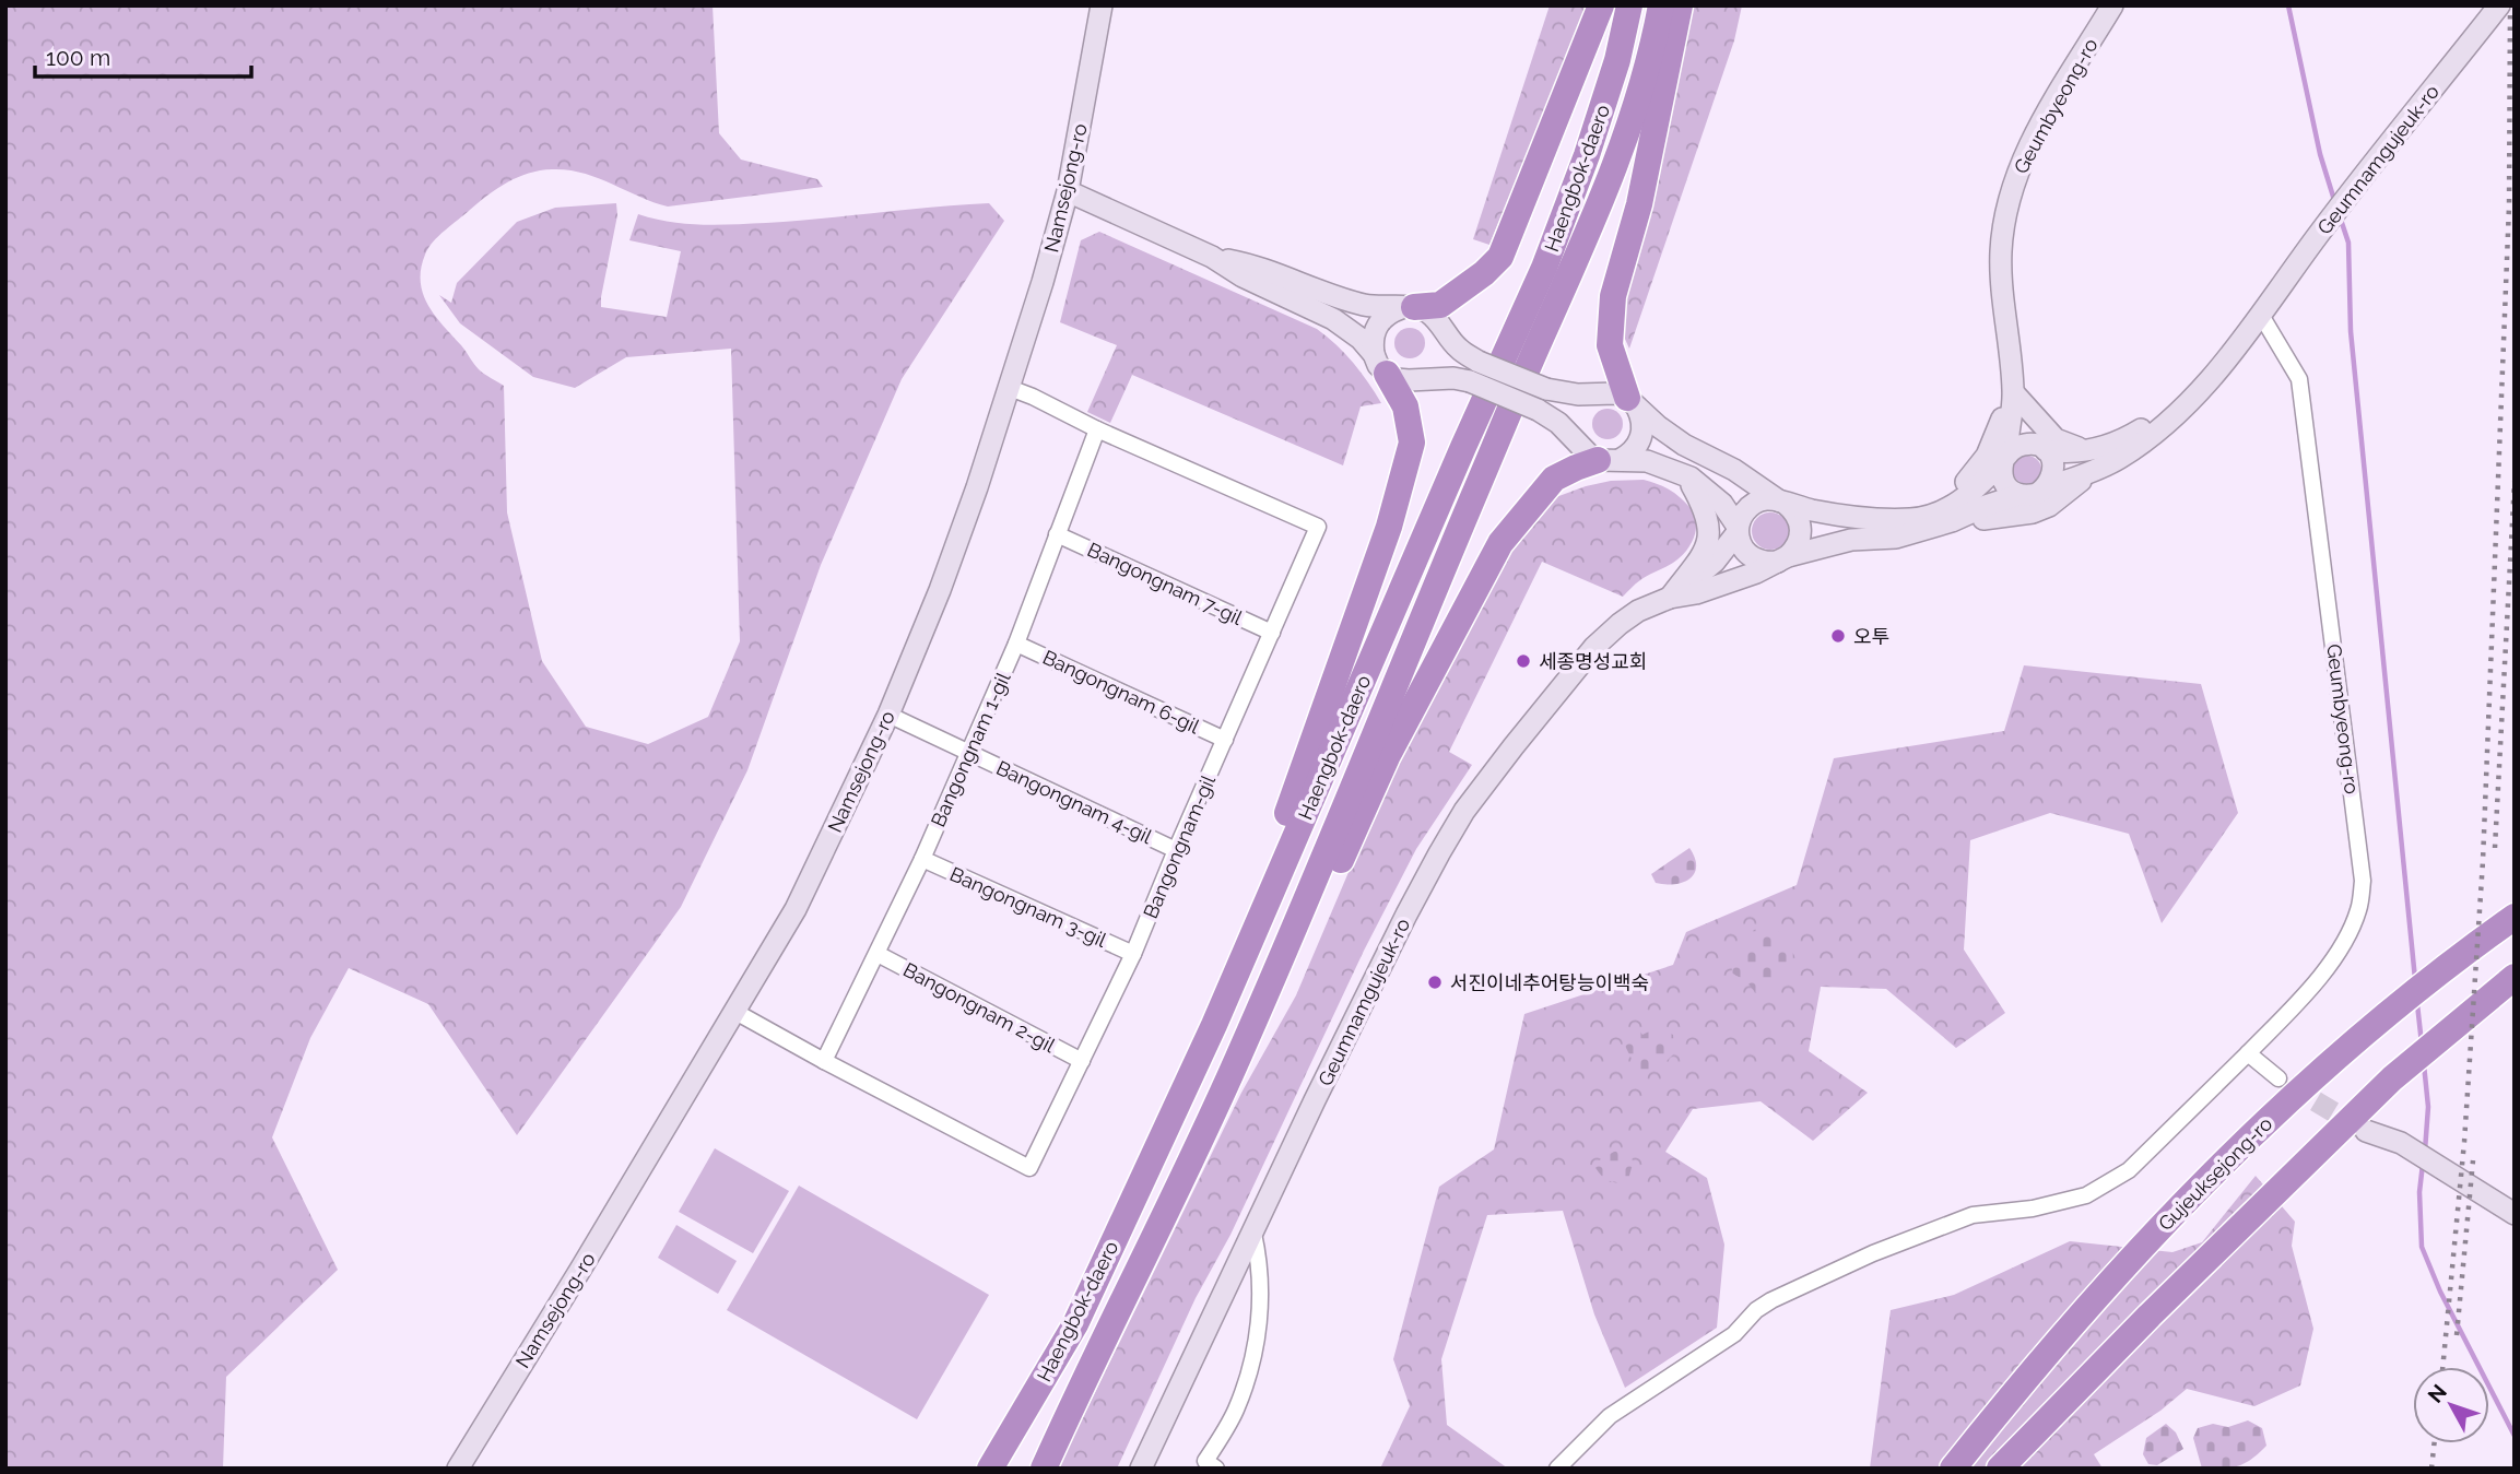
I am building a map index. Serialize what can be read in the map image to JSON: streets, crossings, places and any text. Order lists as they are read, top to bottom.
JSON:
{
  "streets": {
    "highway": ["Haengbok-daero", "Gujeuksejong-ro"],
    "street": [
      "Geumbyeong-ro",
      "Geumnamgujeuk-ro",
      "Namsejong-ro",
      "Bangongnam 7-gil",
      "Bangongnam 6-gil",
      "Bangongnam 1-gil",
      "Bangongnam 4-gil",
      "Bangongnam-gil",
      "Bangongnam 3-gil",
      "Bangongnam 2-gil"
    ]
  },
  "crossings": [
    ["Geumbyeong-ro", "Geumnamgujeuk-ro"],
    ["Namsejong-ro", "Bangongnam 4-gil"],
    ["Namsejong-ro", "Bangongnam-gil"],
    ["Bangongnam 7-gil", "Bangongnam 1-gil"],
    ["Bangongnam 7-gil", "Bangongnam-gil"],
    ["Bangongnam 6-gil", "Bangongnam 1-gil"],
    ["Bangongnam 6-gil", "Bangongnam-gil"],
    ["Bangongnam 1-gil", "Bangongnam 4-gil"],
    ["Bangongnam 1-gil", "Bangongnam-gil"],
    ["Bangongnam 1-gil", "Bangongnam 3-gil"],
    ["Bangongnam 1-gil", "Bangongnam 2-gil"],
    ["Bangongnam 4-gil", "Bangongnam-gil"],
    ["Bangongnam-gil", "Bangongnam 3-gil"],
    ["Bangongnam-gil", "Bangongnam 2-gil"]
  ],
  "places": ["오투", "세종명성교회", "서진이네추어탕능이백숙"],
  "scale_bar": "100 m",
  "north": "top left"
}
